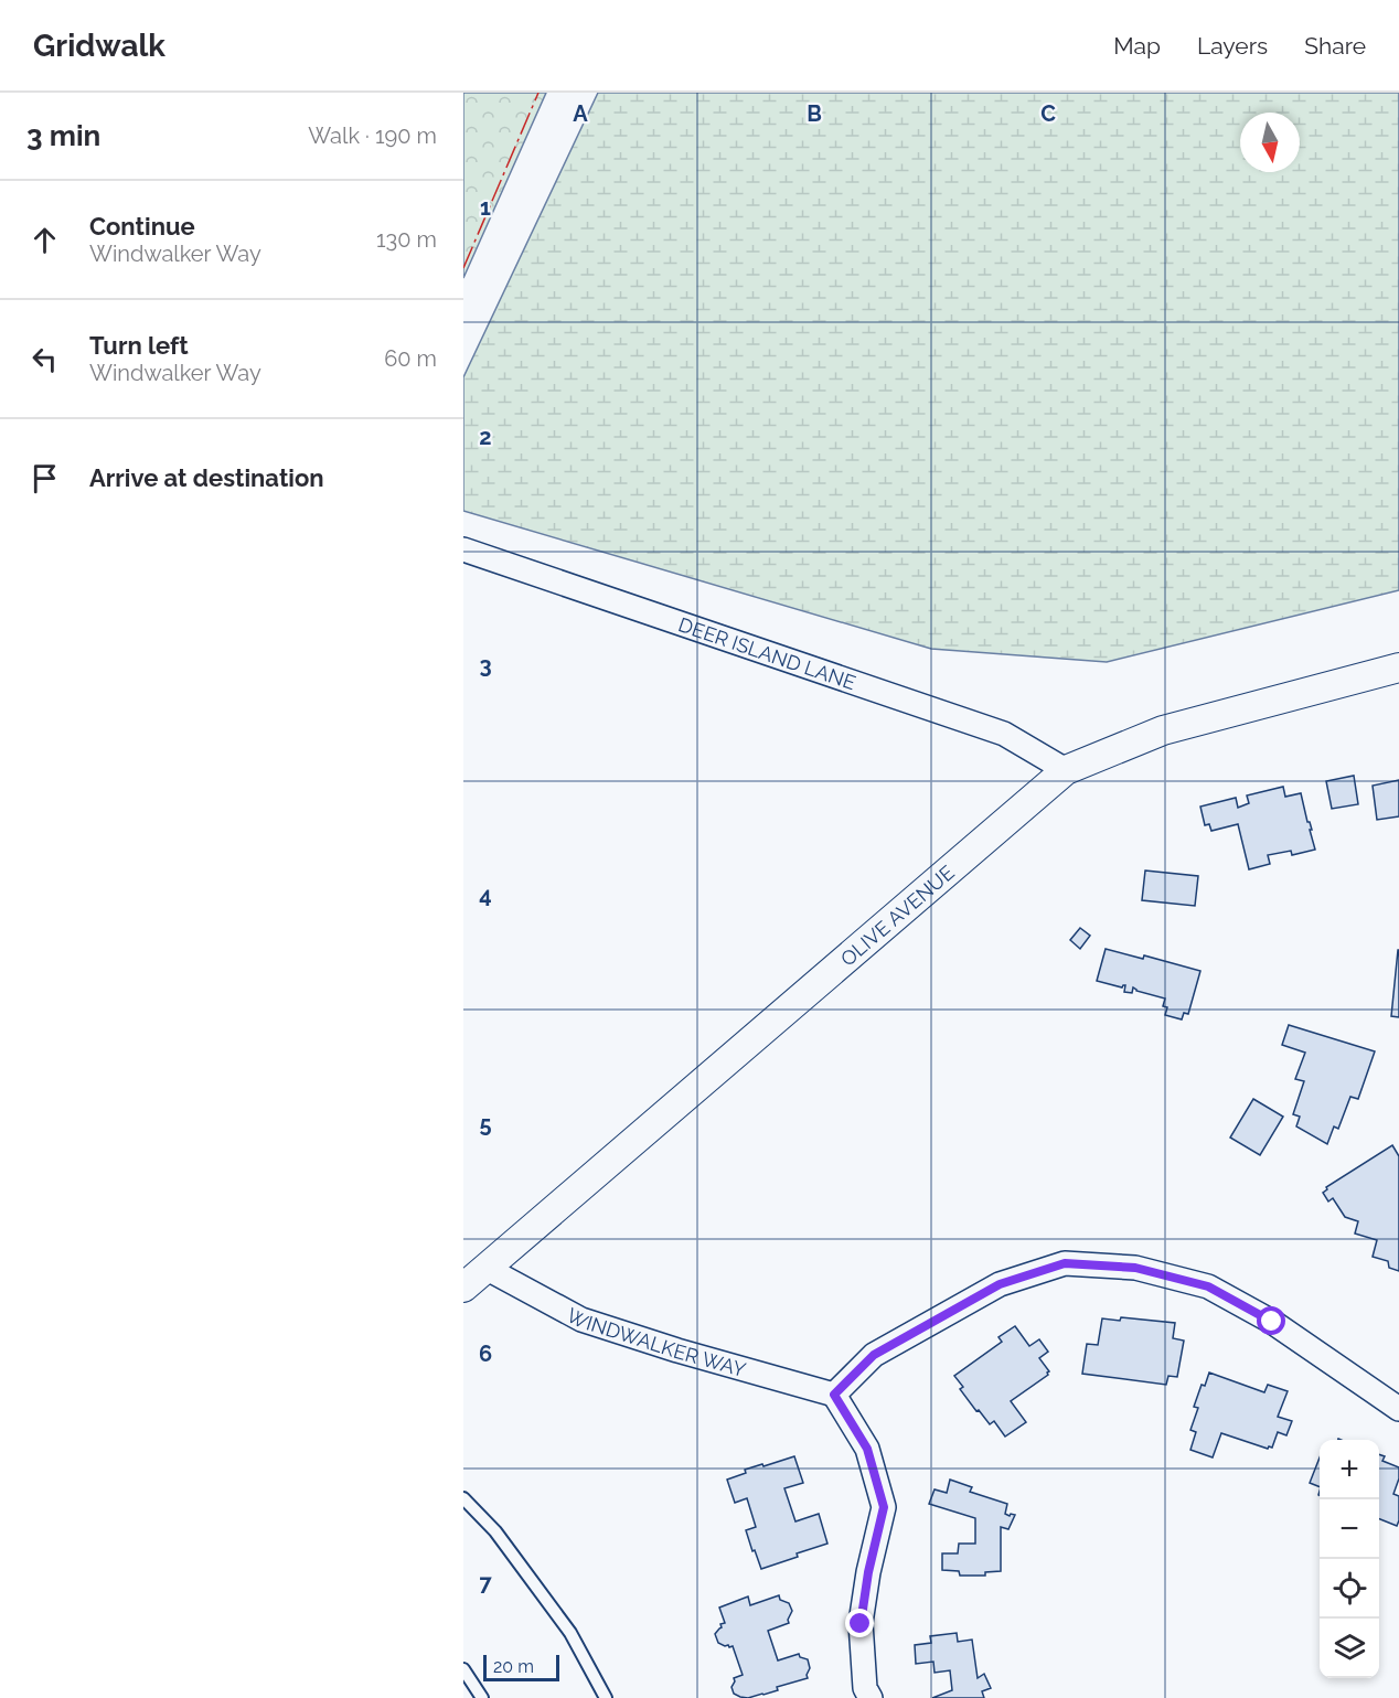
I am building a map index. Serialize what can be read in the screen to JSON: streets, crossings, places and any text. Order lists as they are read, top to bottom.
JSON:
{
  "streets": {
    "street": ["DEER ISLAND LANE", "OLIVE AVENUE", "WINDWALKER WAY"]
  },
  "crossings": [
    ["DEER ISLAND LANE", "OLIVE AVENUE"],
    ["OLIVE AVENUE", "WINDWALKER WAY"]
  ],
  "scale_bar": "20 m",
  "north": "bottom",
  "page": {
    "header": "Gridwalk",
    "nav": ["Map", "Layers", "Share"],
    "heading": ["3 min", "Walk · 190 m"],
    "list": [
      ["Continue", "Windwalker Way", "130 m"],
      ["Turn left", "Windwalker Way", "60 m"],
      "Arrive at destination"
    ],
    "map_buttons": ["+", "−"],
    "scale": "20 m"
  },
  "grid": {
    "columns": ["A", "B", "C"],
    "rows": [
      "1",
      "2",
      "3",
      "4",
      "5",
      "6",
      "7"
    ]
  }
}
